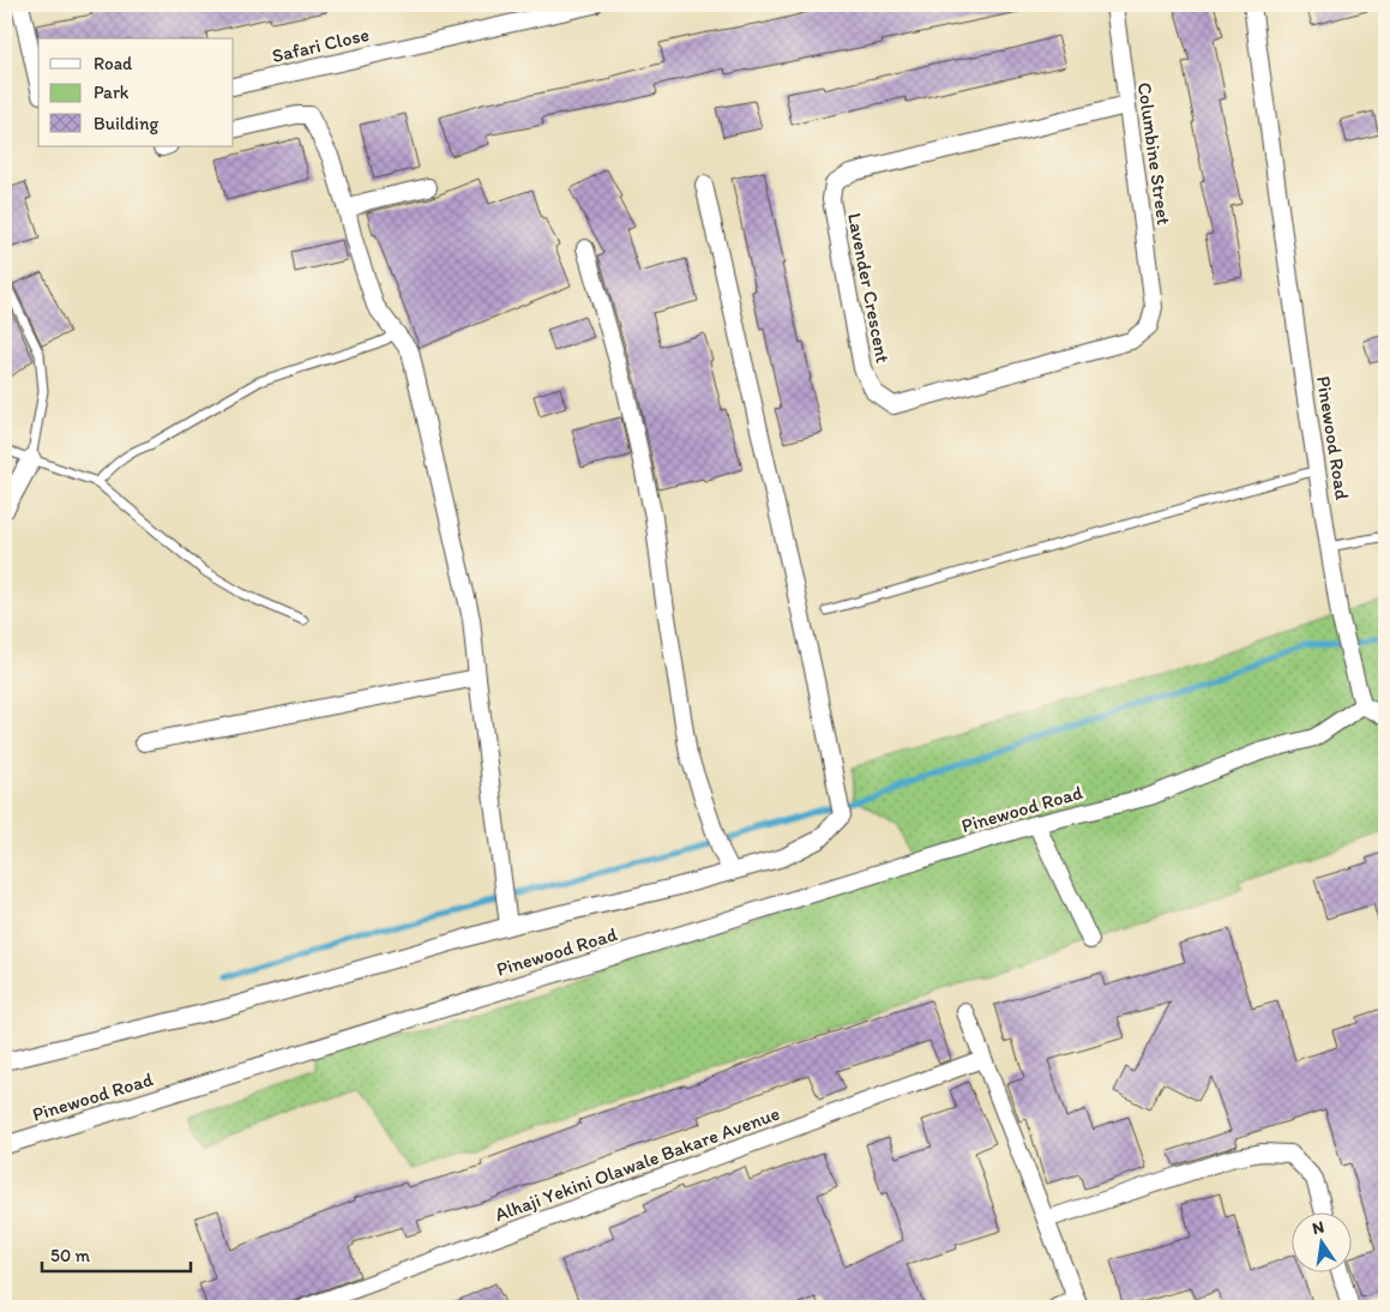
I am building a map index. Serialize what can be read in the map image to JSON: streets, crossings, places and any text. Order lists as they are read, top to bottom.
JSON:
{
  "streets": {
    "street": [
      "Safari Close",
      "Columbine Street",
      "Lavender Crescent",
      "Pinewood Road",
      "Alhaji Yekini Olawale Bakare Avenue"
    ]
  },
  "crossings": [
    ["Columbine Street", "Lavender Crescent"]
  ],
  "legend": ["Road", "Park", "Building"],
  "scale_bar": "50 m",
  "north": "top"
}
